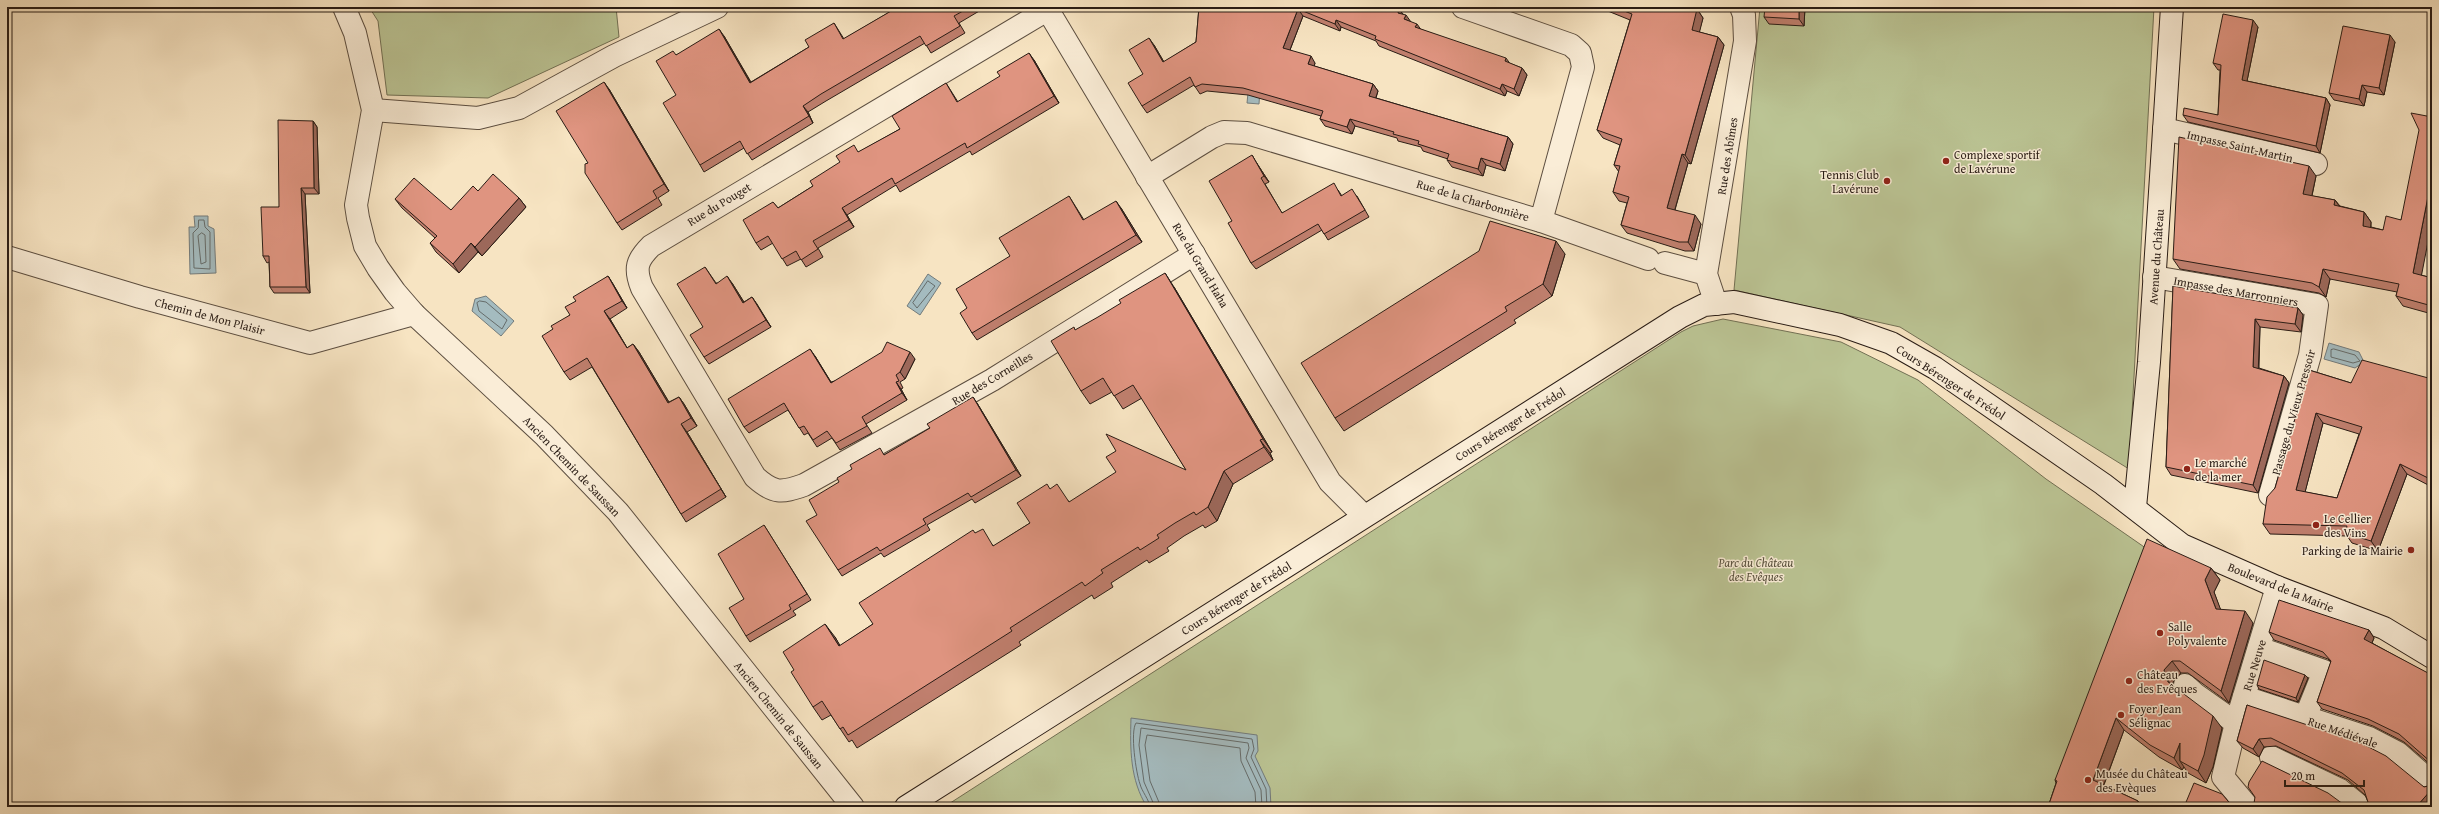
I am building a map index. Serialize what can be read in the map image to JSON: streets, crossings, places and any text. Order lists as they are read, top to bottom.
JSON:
{
  "streets": {
    "street": [
      "Impasse Saint-Martin",
      "Rue des Abîmes",
      "Rue de la Charbonnière",
      "Rue du Pouget",
      "Avenue du Château",
      "Rue du Grand Haha",
      "Impasse des Marronniers",
      "Chemin de Mon Plaisir",
      "Rue des Corneilles",
      "Cours Bérenger de Frédol",
      "Passage du Vieux Pressoir",
      "Ancien Chemin de Saussan",
      "Boulevard de la Mairie",
      "Rue Neuve",
      "Rue Médiévale"
    ]
  },
  "crossings": [
    ["Impasse Saint-Martin", "Avenue du Château"],
    ["Rue des Abîmes", "Cours Bérenger de Frédol"],
    ["Rue de la Charbonnière", "Rue du Grand Haha"],
    ["Rue du Pouget", "Rue du Grand Haha"],
    ["Rue du Pouget", "Rue des Corneilles"],
    ["Avenue du Château", "Impasse des Marronniers"],
    ["Avenue du Château", "Cours Bérenger de Frédol"],
    ["Avenue du Château", "Boulevard de la Mairie"],
    ["Rue du Grand Haha", "Rue des Corneilles"],
    ["Rue du Grand Haha", "Cours Bérenger de Frédol"],
    ["Impasse des Marronniers", "Passage du Vieux Pressoir"],
    ["Chemin de Mon Plaisir", "Ancien Chemin de Saussan"],
    ["Cours Bérenger de Frédol", "Boulevard de la Mairie"],
    ["Boulevard de la Mairie", "Rue Neuve"],
    ["Rue Neuve", "Rue Médiévale"]
  ],
  "parks": ["Parc du Château des Evêques"],
  "places": [
    "Complexe sportif de Lavérune",
    "Tennis Club Lavérune",
    "Le marché de la mer",
    "Le Cellier des Vins",
    "Parking de la Mairie",
    "Salle Polyvalente",
    "Château des Evêques",
    "Foyer Jean Sélignac",
    "Musée du Château des Evèques"
  ],
  "scale_bar": "20 m"
}
